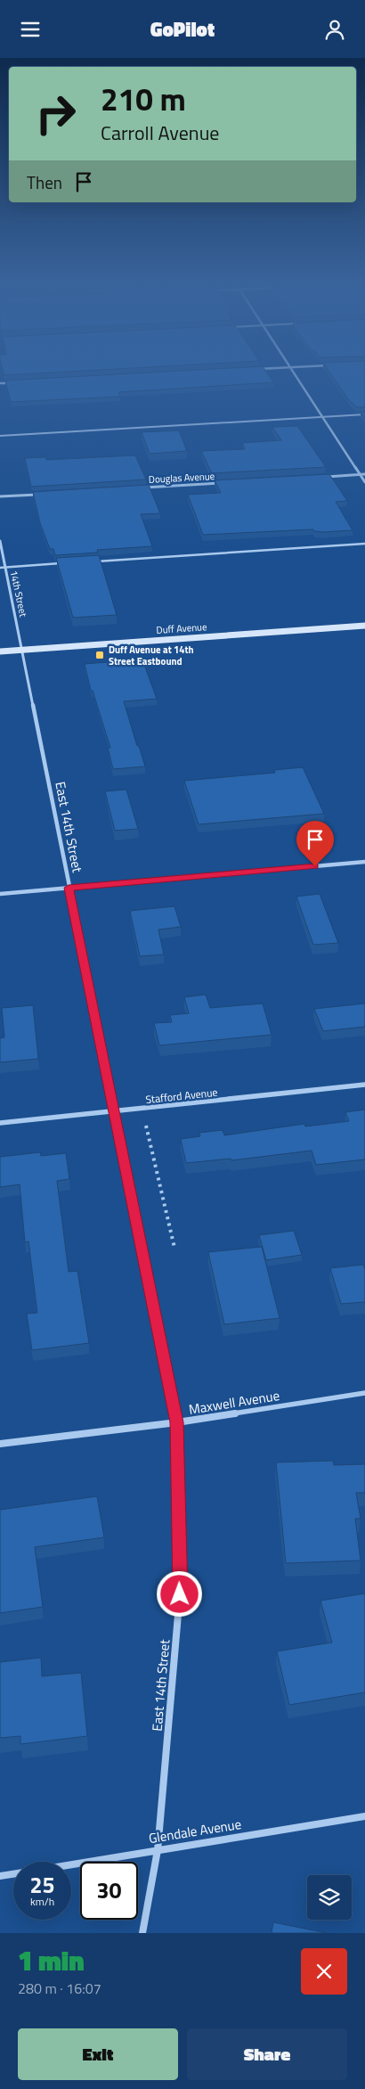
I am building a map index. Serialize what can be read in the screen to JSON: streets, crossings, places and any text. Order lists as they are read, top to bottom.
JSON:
{
  "streets": {
    "main road": ["Duff Avenue"],
    "street": [
      "Douglas Avenue",
      "14th Street",
      "East 14th Street",
      "Stafford Avenue",
      "Maxwell Avenue",
      "Glendale Avenue"
    ]
  },
  "crossings": [
    ["14th Street", "Duff Avenue"],
    ["14th Street", "East 14th Street"],
    ["Duff Avenue", "East 14th Street"],
    ["East 14th Street", "Stafford Avenue"],
    ["East 14th Street", "Maxwell Avenue"],
    ["East 14th Street", "Glendale Avenue"]
  ],
  "places": {
    "transit": ["Duff Avenue at 14th Street Eastbound"]
  },
  "page": {
    "header": "GoPilot",
    "turn": ["210 m", "Carroll Avenue"],
    "then": "Then",
    "speed": "25 km/h",
    "limit": "30",
    "heading": ["1 min", "280 m · 16:07"],
    "buttons": ["Exit", "Share"]
  }
}
